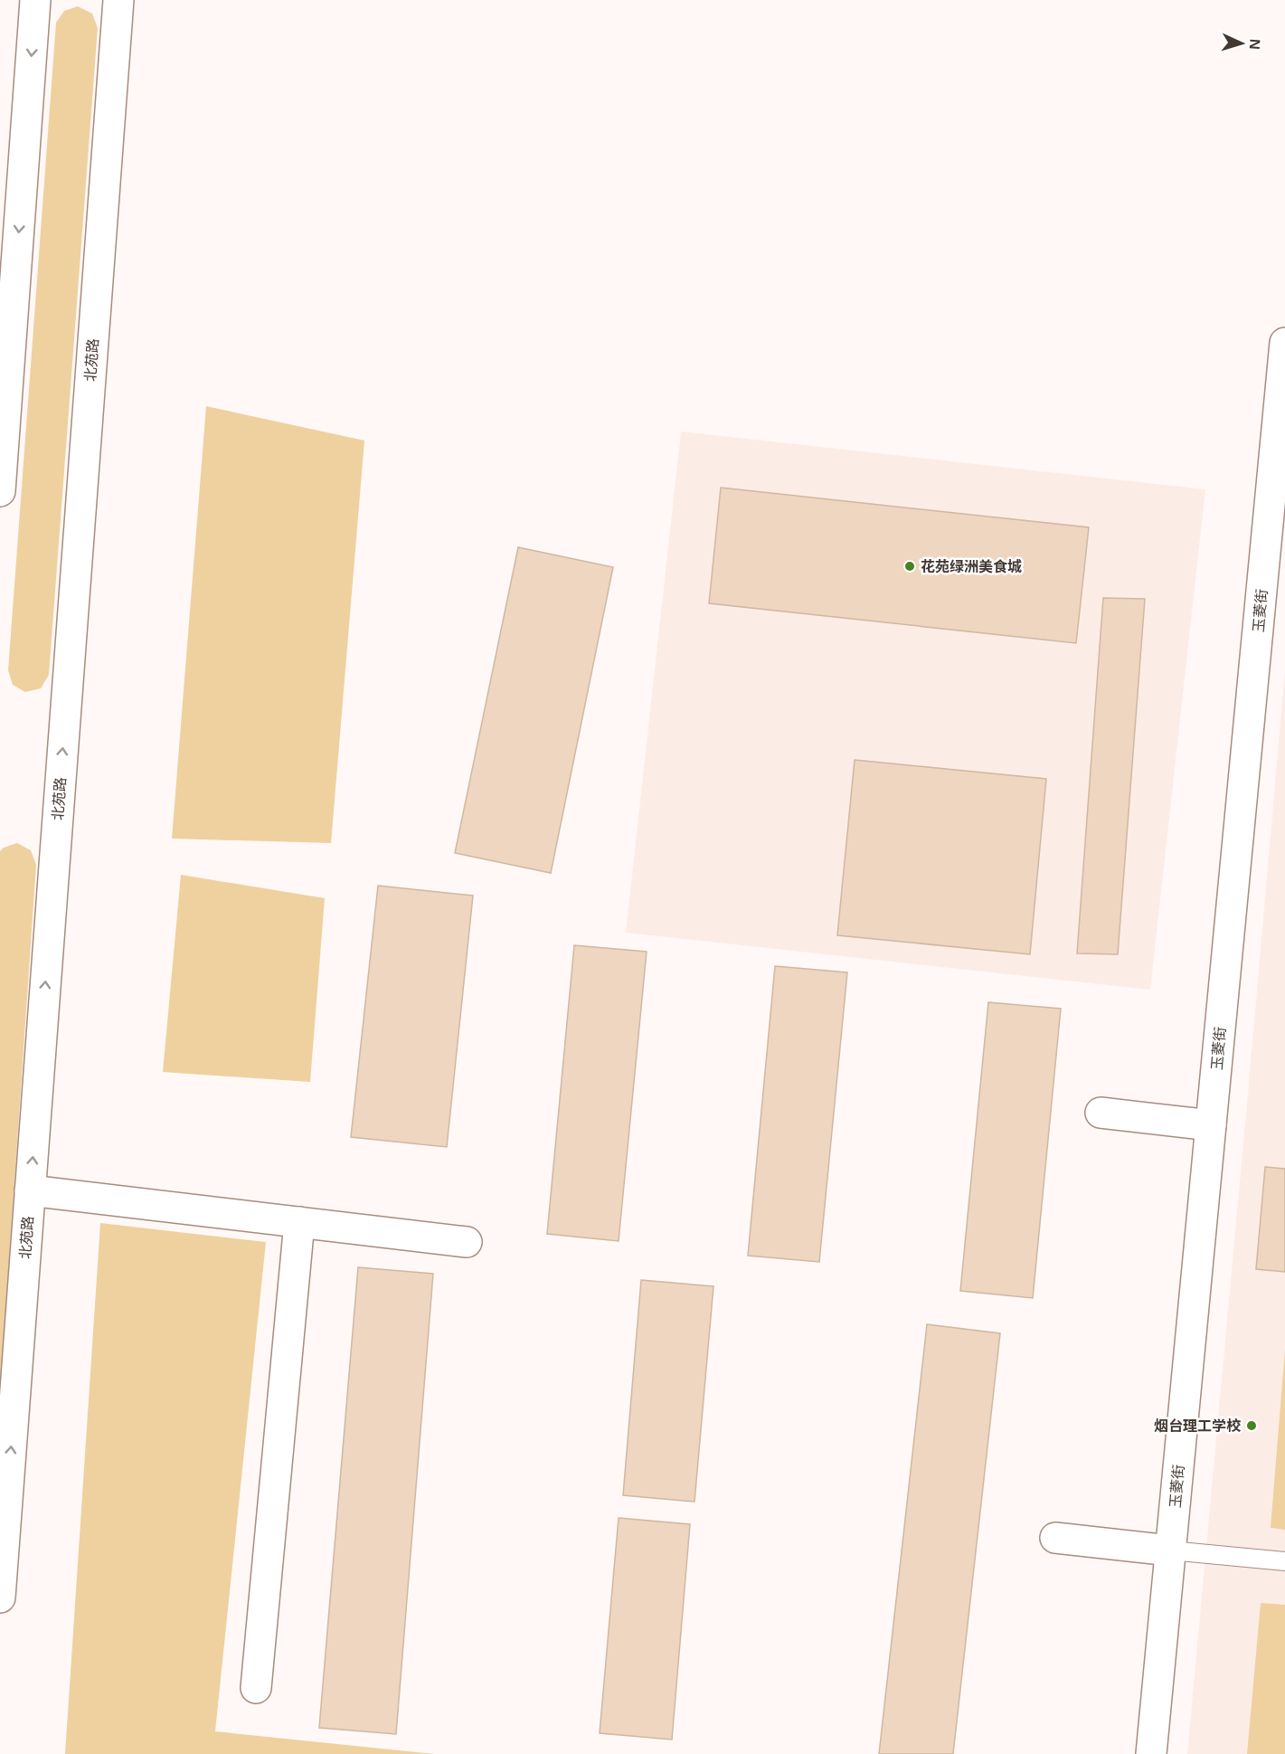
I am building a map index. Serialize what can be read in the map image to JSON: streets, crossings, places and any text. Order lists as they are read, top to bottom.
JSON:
{
  "streets": {
    "street": ["北苑路", "玉菱街"]
  },
  "places": ["花苑绿洲美食城", "烟台理工学校"],
  "north": "right"
}
